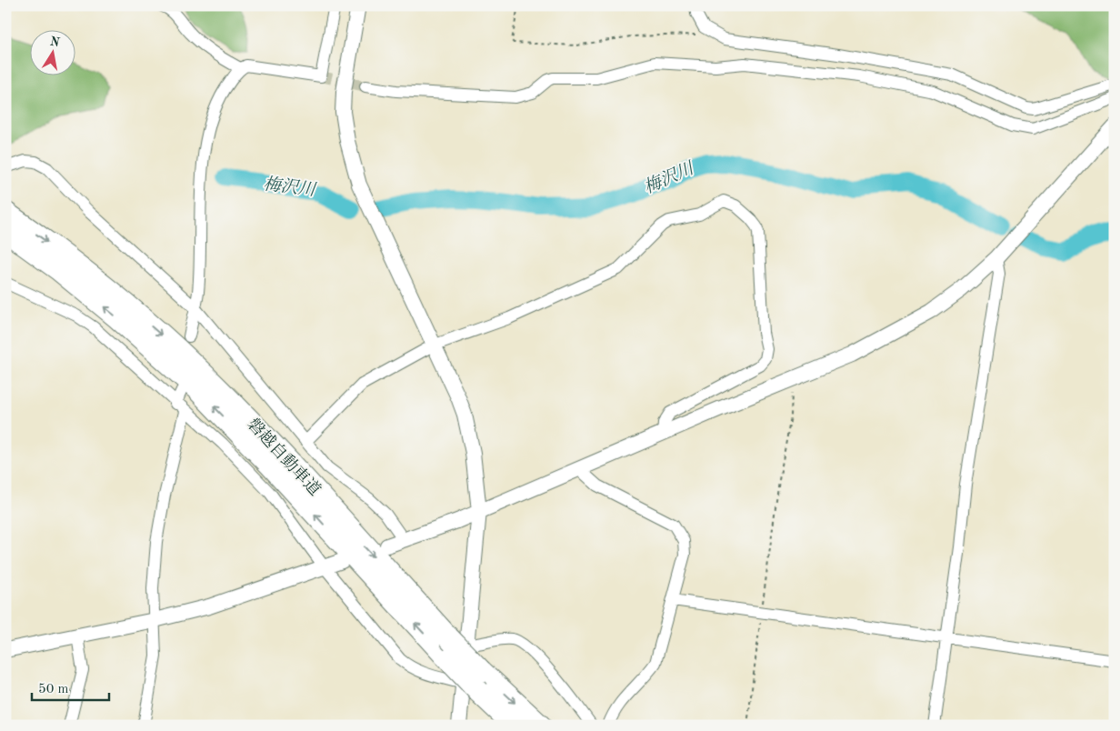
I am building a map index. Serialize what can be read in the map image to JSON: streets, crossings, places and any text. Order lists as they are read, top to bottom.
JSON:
{
  "streets": {
    "highway": ["磐越自動車道"]
  },
  "water": ["梅沢川"],
  "scale_bar": "50 m",
  "north": "top"
}
